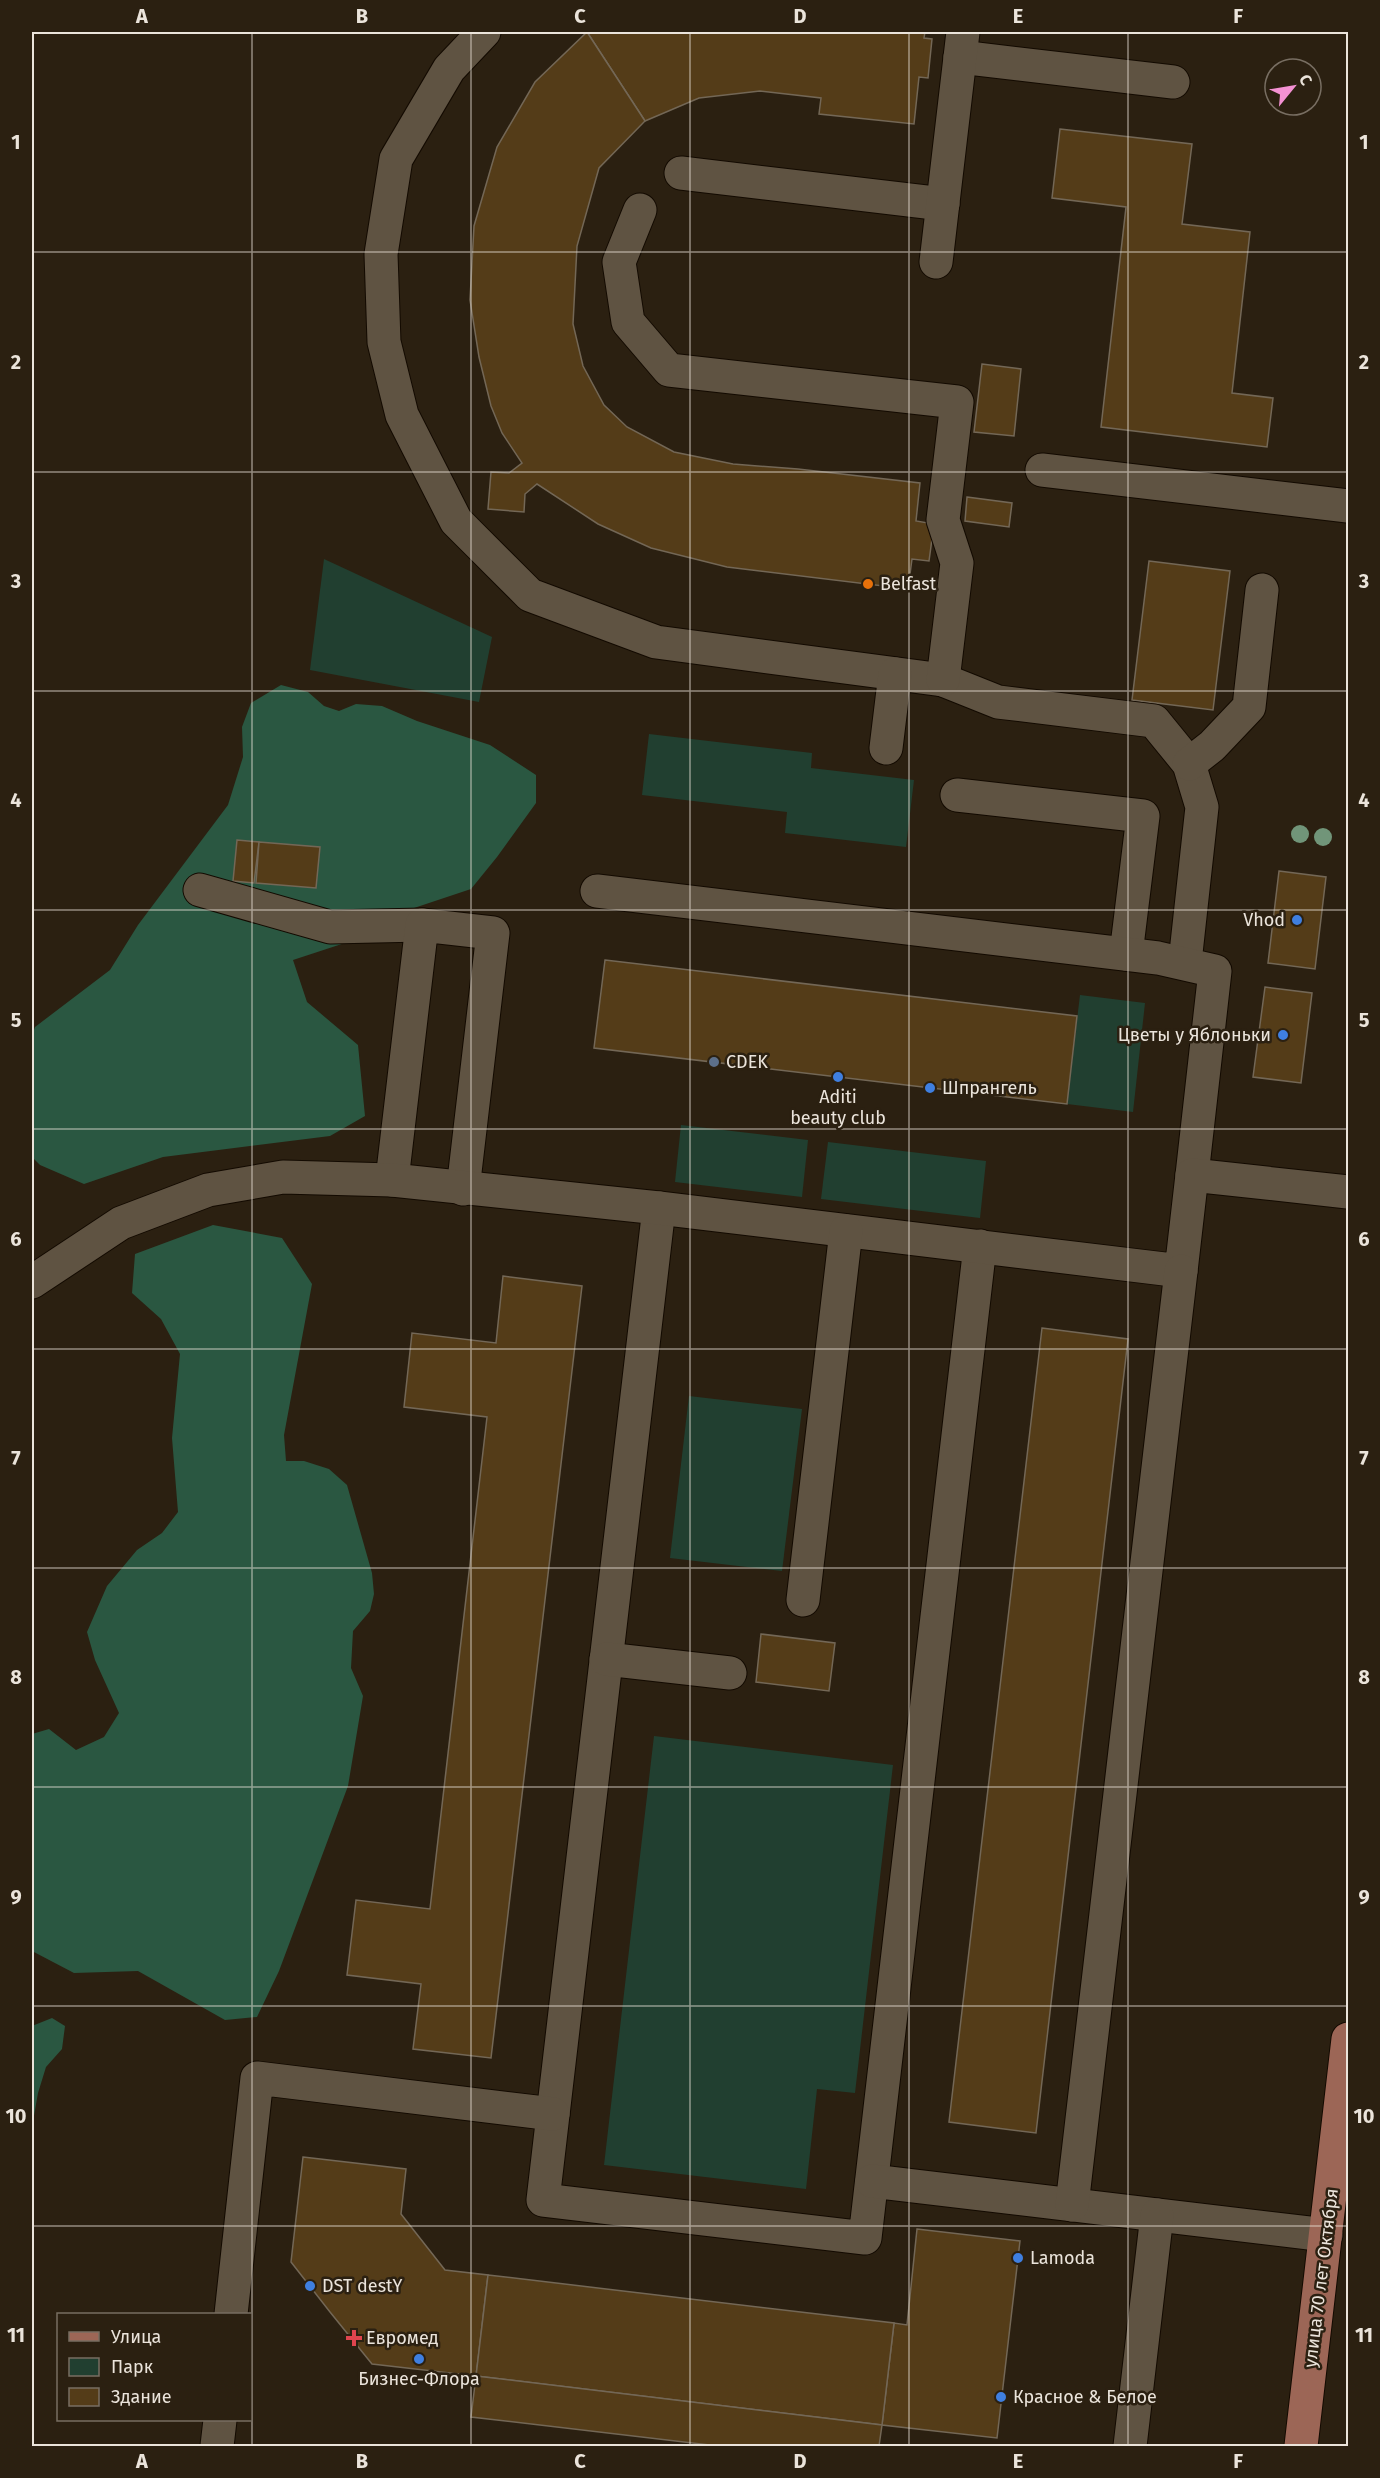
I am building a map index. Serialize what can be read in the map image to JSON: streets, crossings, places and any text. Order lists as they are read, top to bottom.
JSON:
{
  "streets": {
    "main road": ["улица 70 лет Октября"]
  },
  "places": {
    "other": [
      "Belfast",
      "Vhod",
      "Цветы у Яблоньки",
      "CDEK",
      "Aditi beauty club",
      "Шпрангель",
      "Lamoda",
      "DST destY",
      "Бизнес-Флора",
      "Красное & Белое"
    ],
    "health": ["Евромед"]
  },
  "legend": ["Улица", "Парк", "Здание"],
  "north": "top right",
  "grid": {
    "columns": [
      "A",
      "B",
      "C",
      "D",
      "E",
      "F"
    ],
    "rows": [
      "1",
      "2",
      "3",
      "4",
      "5",
      "6",
      "7",
      "8",
      "9",
      "10",
      "11"
    ]
  }
}
